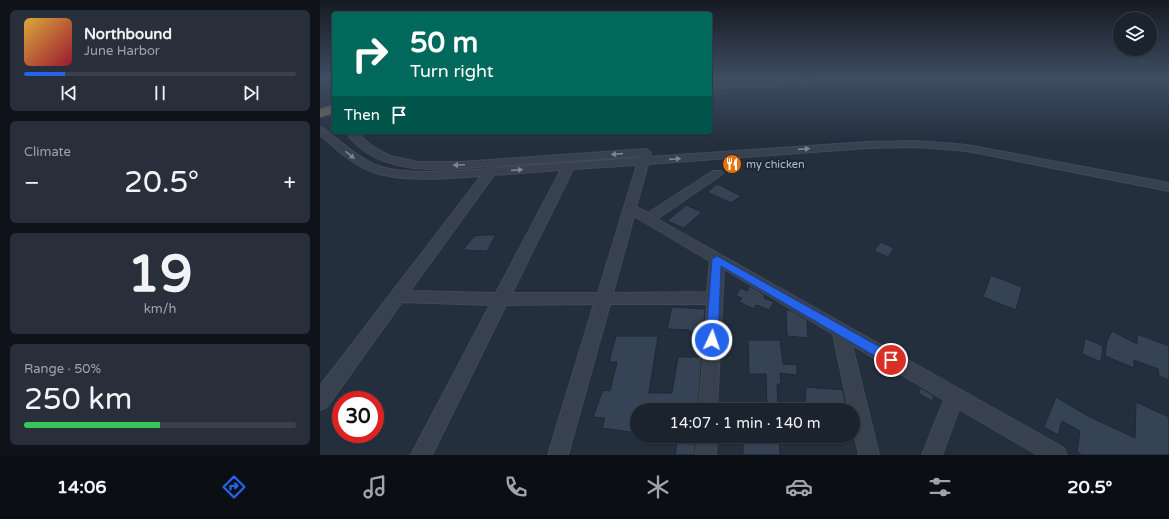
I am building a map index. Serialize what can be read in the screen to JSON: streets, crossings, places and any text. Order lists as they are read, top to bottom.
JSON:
{
  "places": {
    "restaurant": ["my chicken"]
  },
  "page": {
    "turn": ["50 m", "Turn right"],
    "song": ["Northbound", "June Harbor"],
    "then": "Then",
    "tile": [
      "Climate",
      ["19", "km/h"],
      ["Range · 50%", "250 km"]
    ],
    "heat": ["−", "20.5°", "+"],
    "limit": "30",
    "trip": "14:07 · 1 min · 140 m",
    "tabs": ["14:06", "20.5°"]
  }
}
